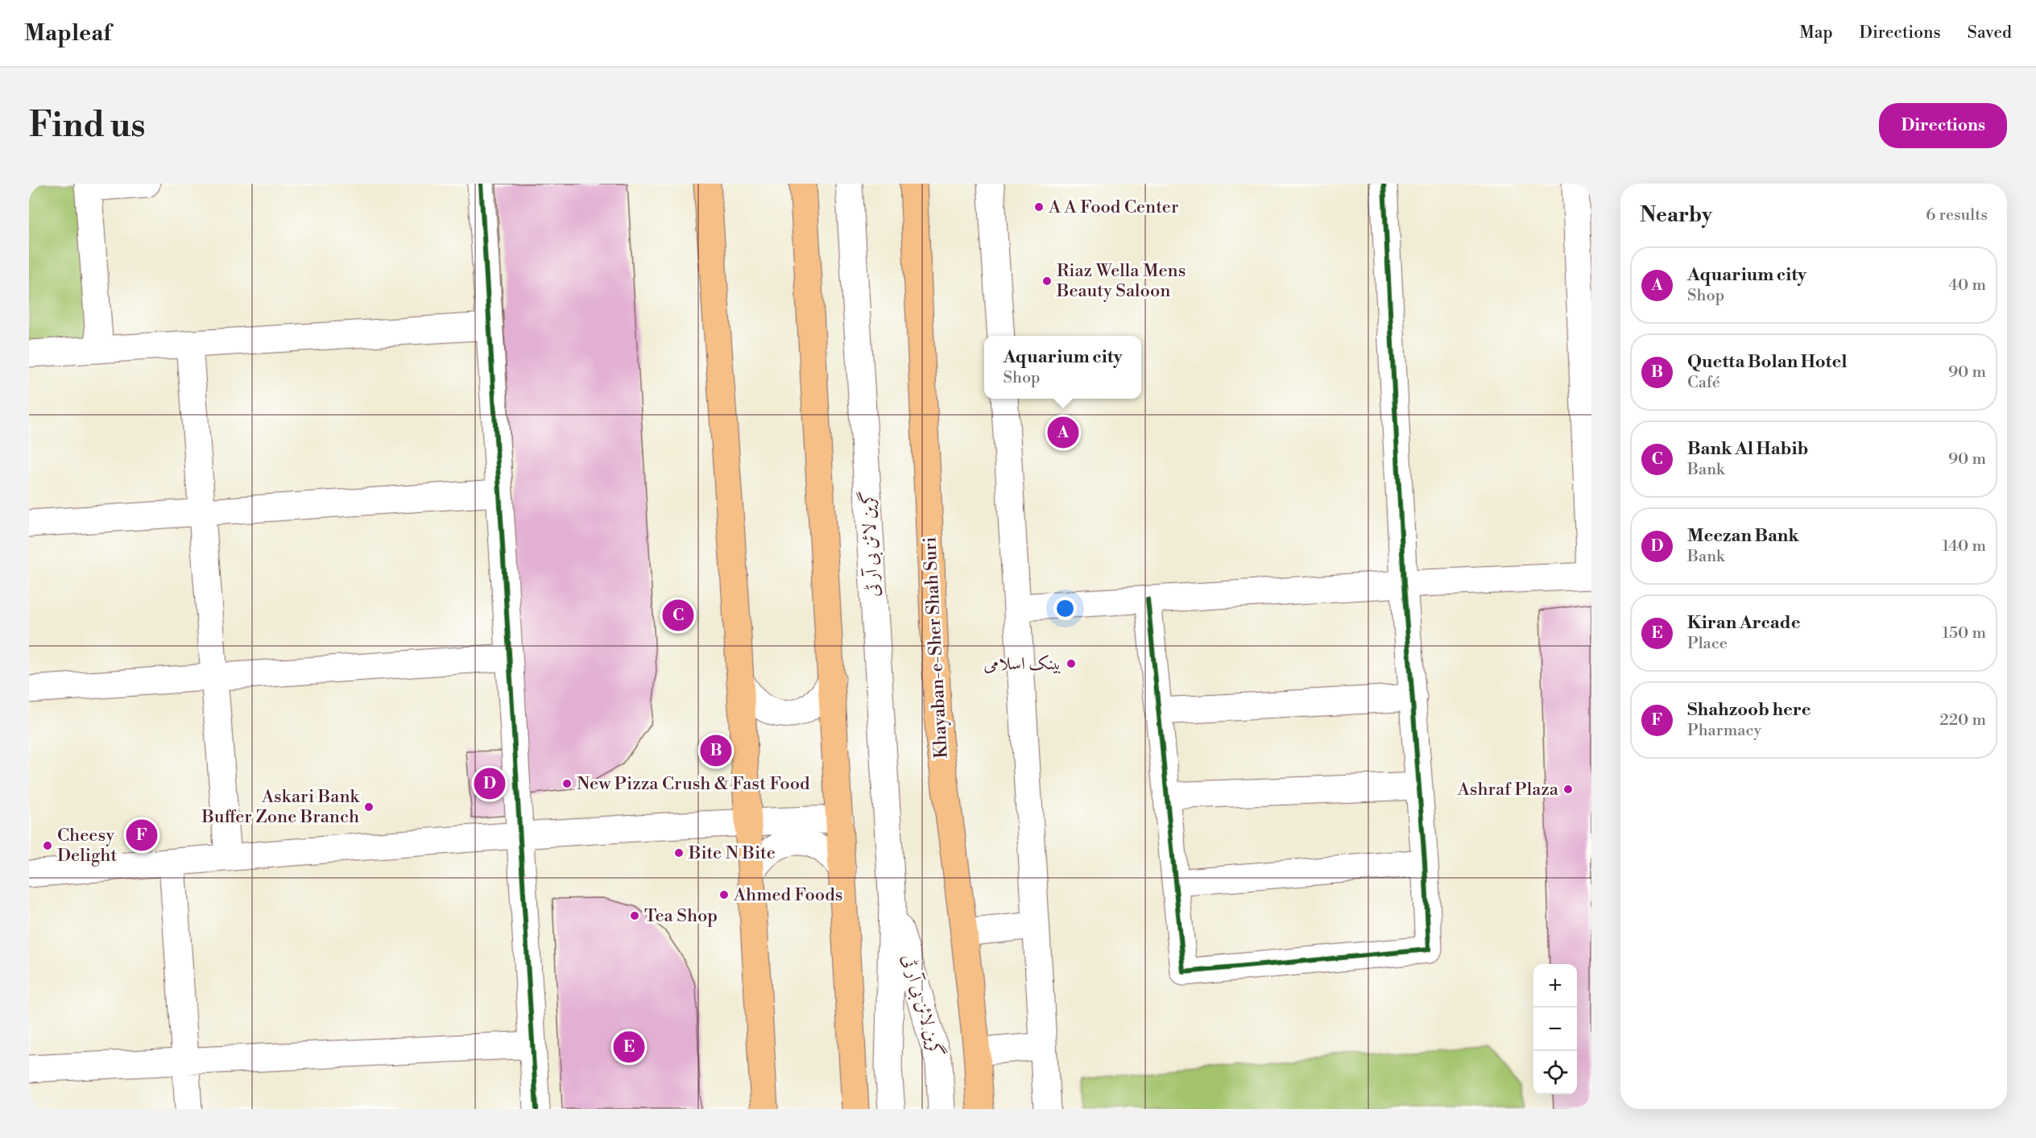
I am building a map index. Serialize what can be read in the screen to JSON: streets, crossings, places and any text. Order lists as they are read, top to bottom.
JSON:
{
  "streets": {
    "main road": ["Khayaban-e-Sher Shah Suri"],
    "street": ["گرین لائن بی آر ٹی"]
  },
  "places": [
    "A A Food Center",
    "Riaz Wella Mens Beauty Saloon",
    "بینک اسلامی",
    "New Pizza Crush & Fast Food",
    "Ashraf Plaza",
    "Askari Bank Buffer Zone Branch",
    "Cheesy Delight",
    "Bite N Bite",
    "Ahmed Foods",
    "Tea Shop"
  ],
  "page": {
    "header": "Mapleaf",
    "nav": ["Map", "Directions", "Saved"],
    "buttons": "Directions",
    "title": "Find us",
    "heading": ["Nearby", "6 results"],
    "list": [
      {
        "mark": "A",
        "name": "Aquarium city",
        "note": "Shop",
        "value": "40 m"
      },
      {
        "mark": "B",
        "name": "Quetta Bolan Hotel",
        "note": "Café",
        "value": "90 m"
      },
      {
        "mark": "C",
        "name": "Bank Al Habib",
        "note": "Bank",
        "value": "90 m"
      },
      {
        "mark": "D",
        "name": "Meezan Bank",
        "note": "Bank",
        "value": "140 m"
      },
      {
        "mark": "E",
        "name": "Kiran Arcade",
        "note": "Place",
        "value": "150 m"
      },
      {
        "mark": "F",
        "name": "Shahzoob here",
        "note": "Pharmacy",
        "value": "220 m"
      }
    ],
    "popup": ["Aquarium city", "Shop"],
    "pins": [
      "A",
      "C",
      "B",
      "D",
      "F",
      "E"
    ],
    "map_buttons": ["+", "−"]
  }
}
